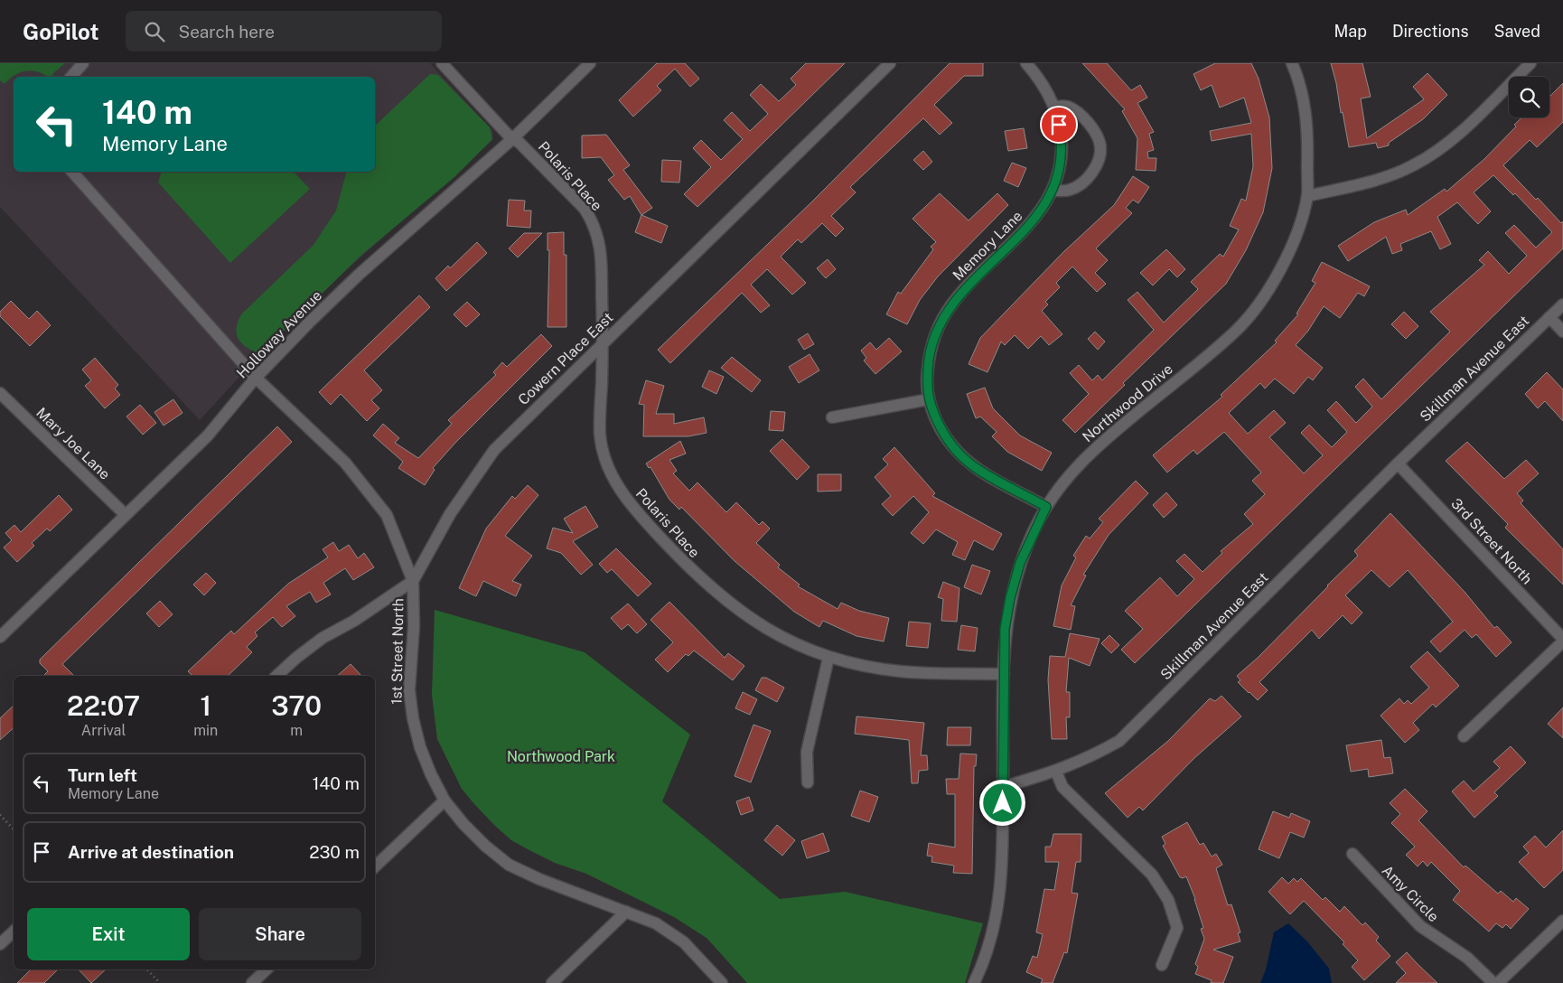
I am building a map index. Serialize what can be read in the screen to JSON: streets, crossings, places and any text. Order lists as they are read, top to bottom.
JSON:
{
  "streets": {
    "street": [
      "Polaris Place",
      "Memory Lane",
      "Holloway Avenue",
      "Cowern Place East",
      "Skillman Avenue East",
      "Northwood Drive",
      "Mary Joe Lane",
      "3rd Street North",
      "1st Street North",
      "Amy Circle"
    ]
  },
  "crossings": [
    ["Polaris Place", "Holloway Avenue"],
    ["Polaris Place", "Cowern Place East"],
    ["Polaris Place", "Northwood Drive"],
    ["Memory Lane", "Northwood Drive"],
    ["Holloway Avenue", "Mary Joe Lane"],
    ["Holloway Avenue", "1st Street North"],
    ["Cowern Place East", "1st Street North"],
    ["Skillman Avenue East", "Northwood Drive"],
    ["Skillman Avenue East", "3rd Street North"]
  ],
  "parks": ["Northwood Park"],
  "page": {
    "header": "GoPilot",
    "search": "Search here",
    "nav": ["Map", "Directions", "Saved"],
    "turn": ["140 m", "Memory Lane"],
    "eta": [
      "22:07",
      "Arrival",
      "1",
      "min",
      "370",
      "m"
    ],
    "list": [
      {
        "name": "Turn left",
        "note": "Memory Lane",
        "value": "140 m"
      },
      {
        "name": "Arrive at destination",
        "value": "230 m"
      }
    ],
    "buttons": ["Exit", "Share"]
  }
}
